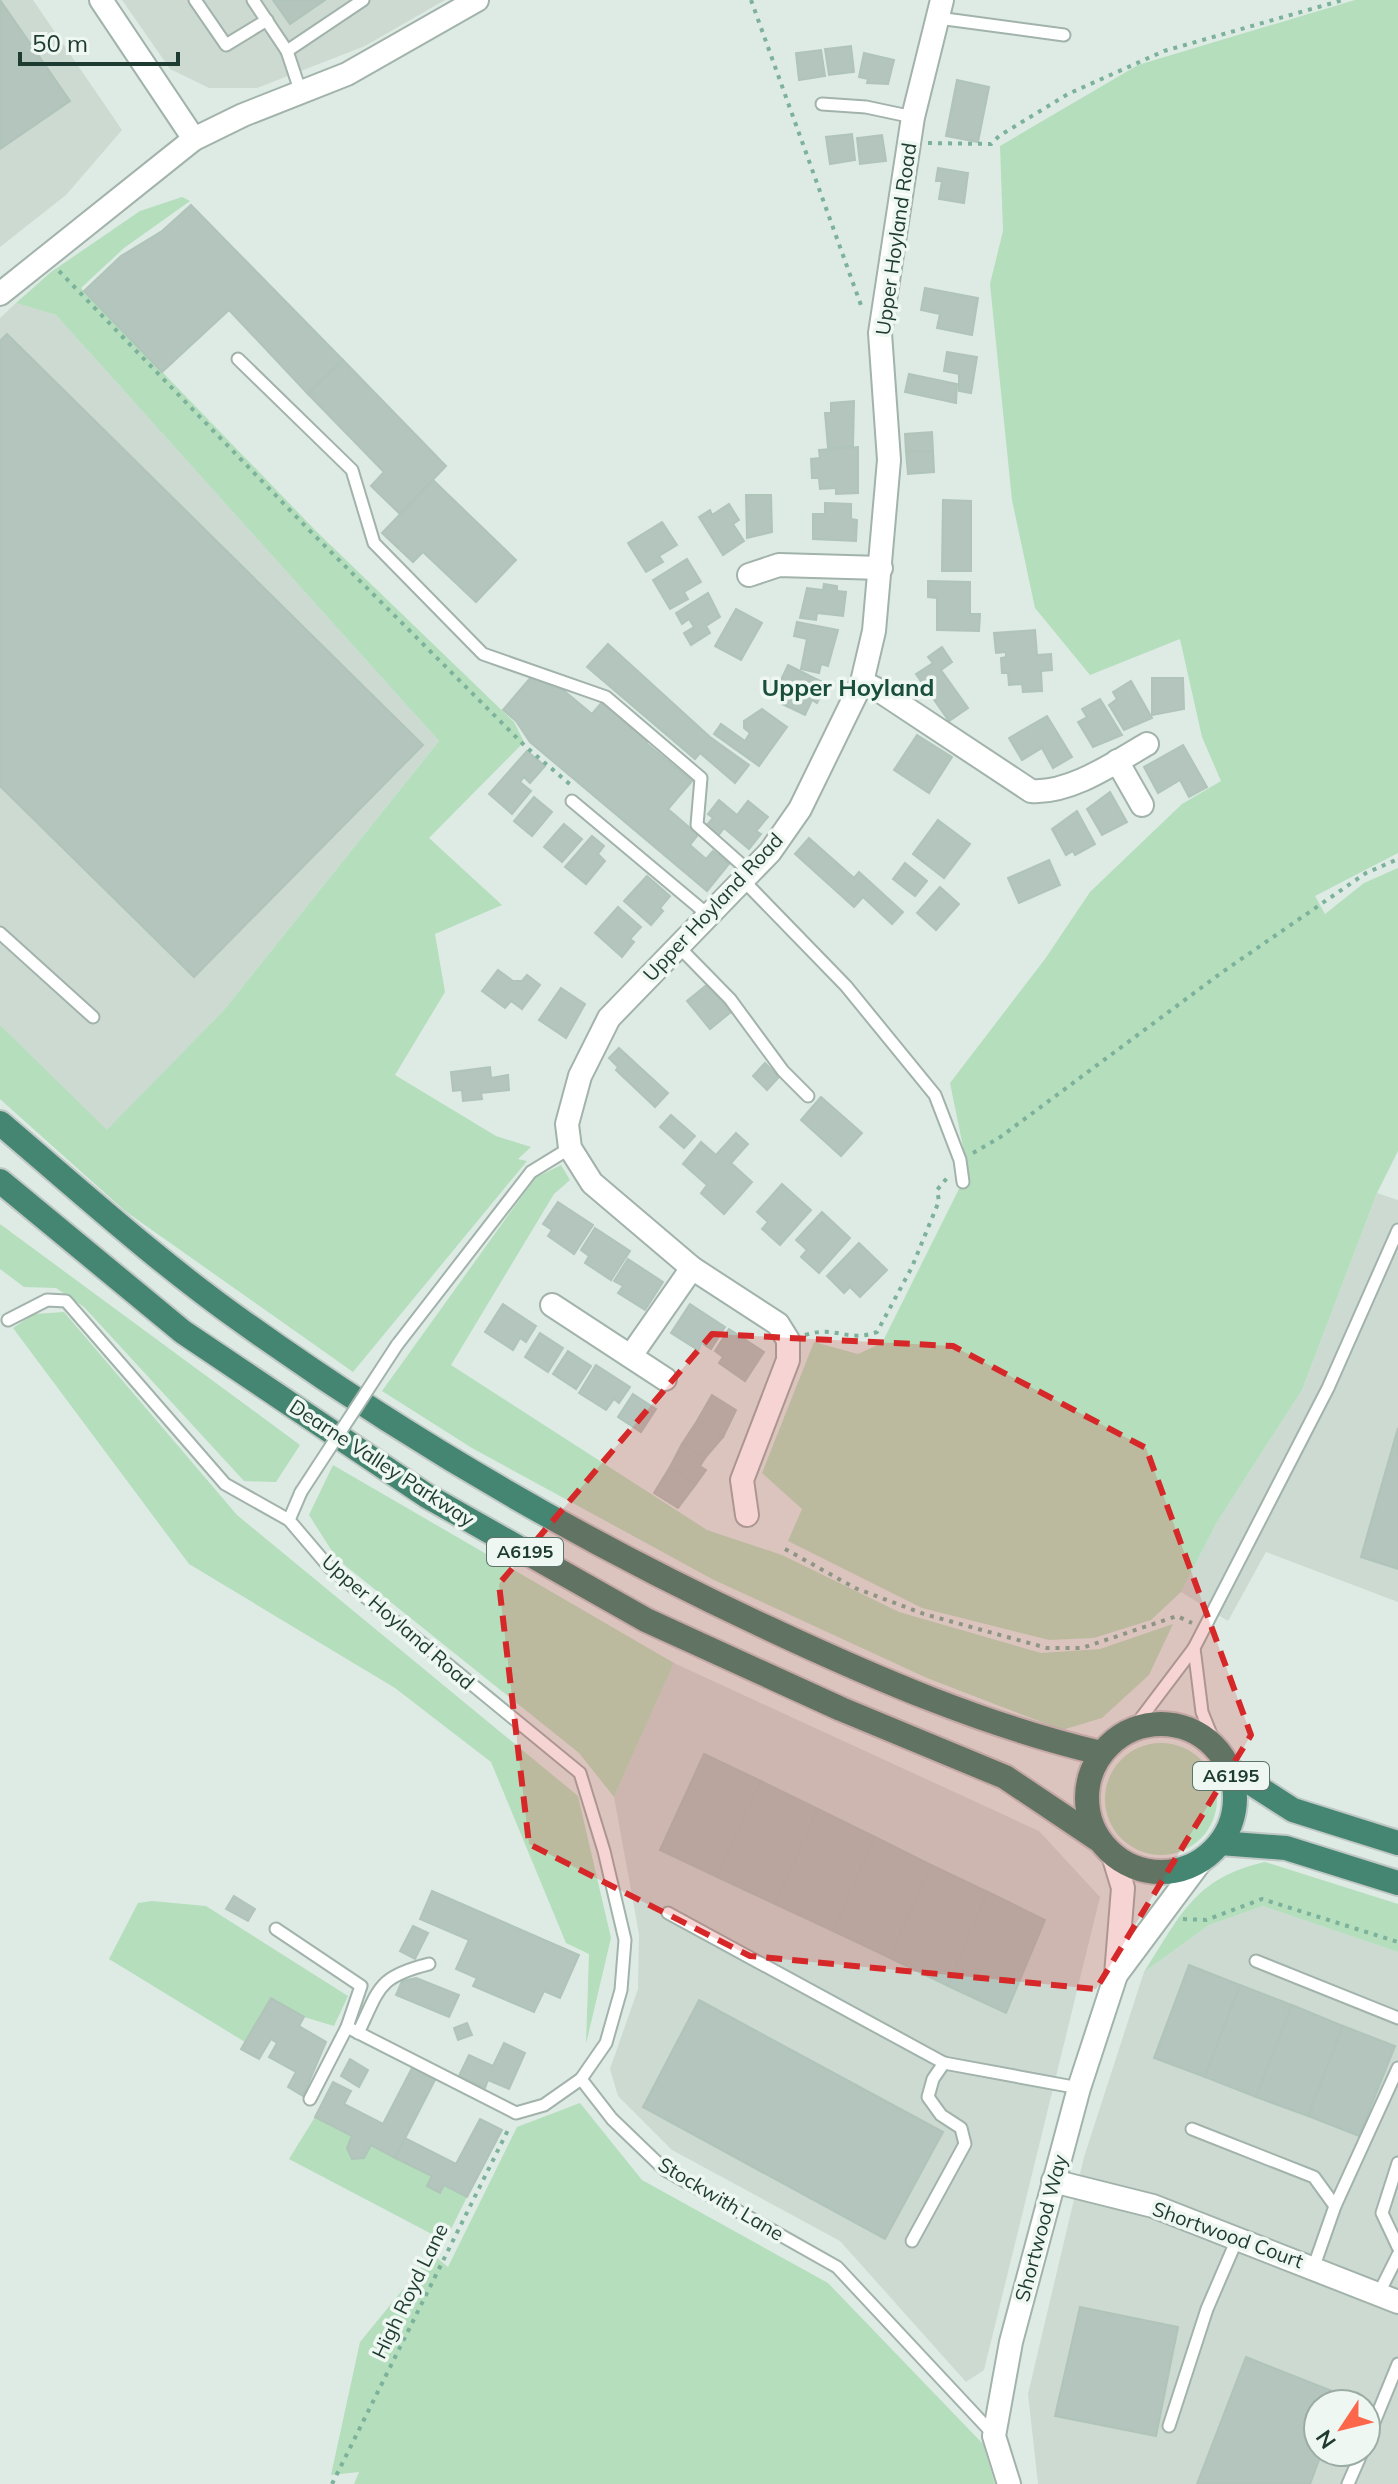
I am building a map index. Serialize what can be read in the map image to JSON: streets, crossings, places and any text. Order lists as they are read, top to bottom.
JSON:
{
  "streets": {
    "highway": ["Dearne Valley Parkway", "A6195"],
    "street": ["Upper Hoyland Road", "Shortwood Way", "Shortwood Court"],
    "lane": ["Stockwith Lane"],
    "path": ["High Royd Lane"]
  },
  "crossings": [
    ["Upper Hoyland Road", "Stockwith Lane"],
    ["Dearne Valley Parkway", "A6195"],
    ["Dearne Valley Parkway", "Shortwood Way"],
    ["A6195", "Shortwood Way"],
    ["Stockwith Lane", "Shortwood Way"],
    ["Shortwood Way", "Shortwood Court"]
  ],
  "districts": ["Upper Hoyland"],
  "scale_bar": "50 m",
  "north": "bottom left"
}
